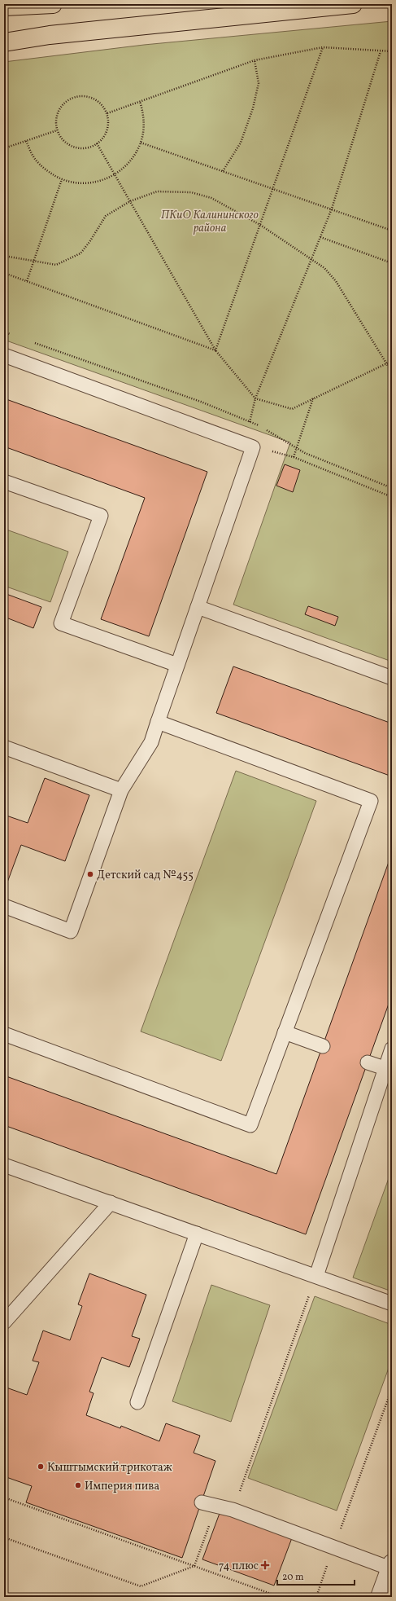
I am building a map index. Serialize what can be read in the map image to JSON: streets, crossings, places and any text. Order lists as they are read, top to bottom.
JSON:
{
  "parks": ["ПКиО Калининского района"],
  "places": {
    "other": ["Детский сад №455", "Кыштымский трикотаж", "Империя пива"],
    "health": ["74 плюс"]
  },
  "scale_bar": "20 m"
}
